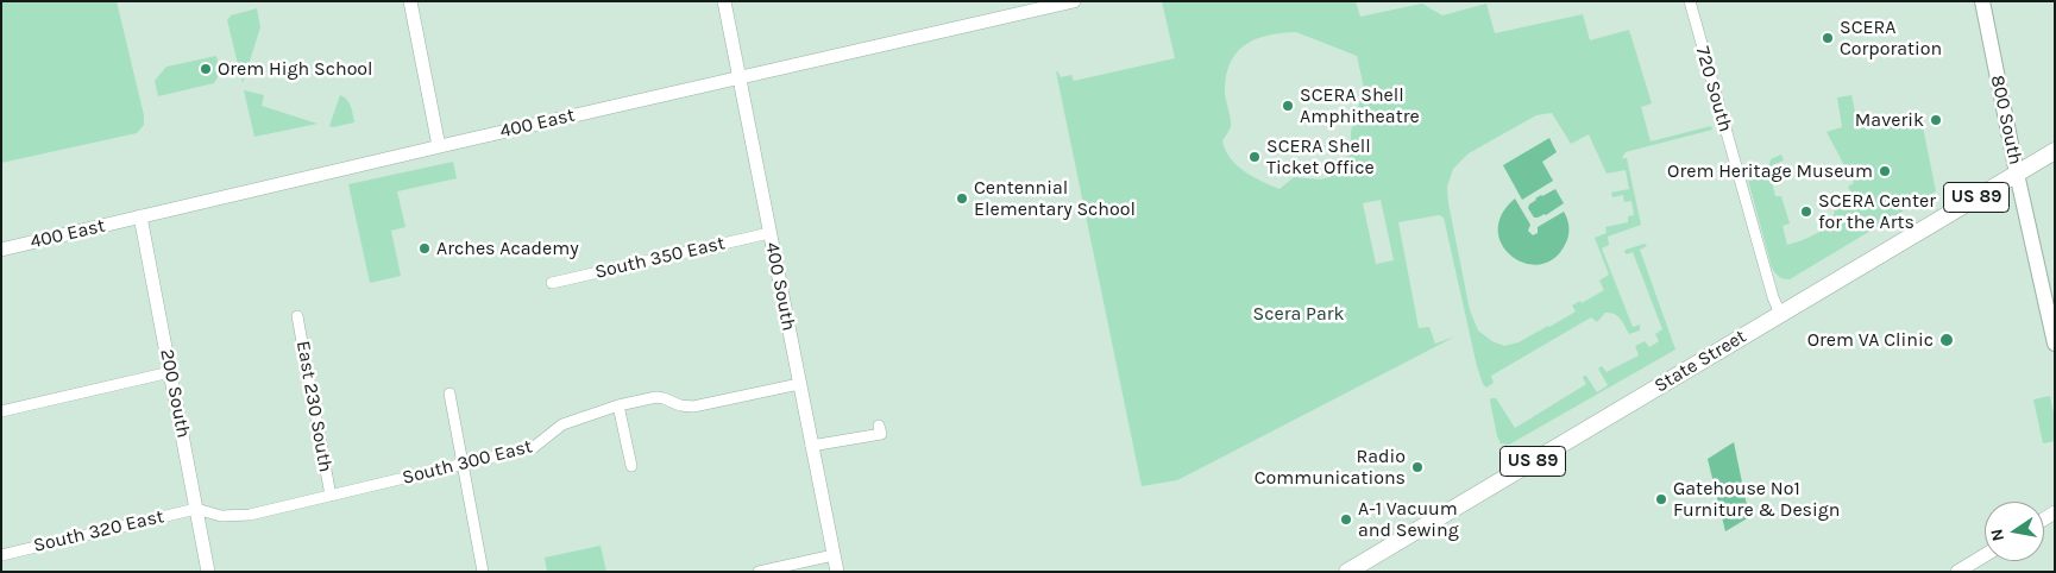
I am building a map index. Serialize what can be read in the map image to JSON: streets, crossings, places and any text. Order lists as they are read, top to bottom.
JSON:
{
  "streets": {
    "main road": ["800 South", "US 89", "State Street"],
    "street": [
      "720 South",
      "400 East",
      "South 350 East",
      "400 South",
      "200 South",
      "East 230 South",
      "South 300 East",
      "South 320 East"
    ]
  },
  "crossings": [
    ["720 South", "State Street"],
    ["800 South", "State Street"],
    ["400 East", "400 South"],
    ["400 East", "200 South"],
    ["South 350 East", "400 South"],
    ["400 South", "South 300 East"],
    ["200 South", "South 300 East"],
    ["200 South", "South 320 East"],
    ["East 230 South", "South 300 East"],
    ["South 300 East", "South 320 East"]
  ],
  "parks": ["Scera Park"],
  "places": [
    "SCERA Corporation",
    "Orem High School",
    "SCERA Shell Amphitheatre",
    "Maverik",
    "SCERA Shell Ticket Office",
    "Orem Heritage Museum",
    "Centennial Elementary School",
    "SCERA Center for the Arts",
    "Arches Academy",
    "Orem VA Clinic",
    "Radio Communications",
    "Gatehouse No1 Furniture & Design",
    "A-1 Vacuum and Sewing"
  ],
  "north": "left"
}
